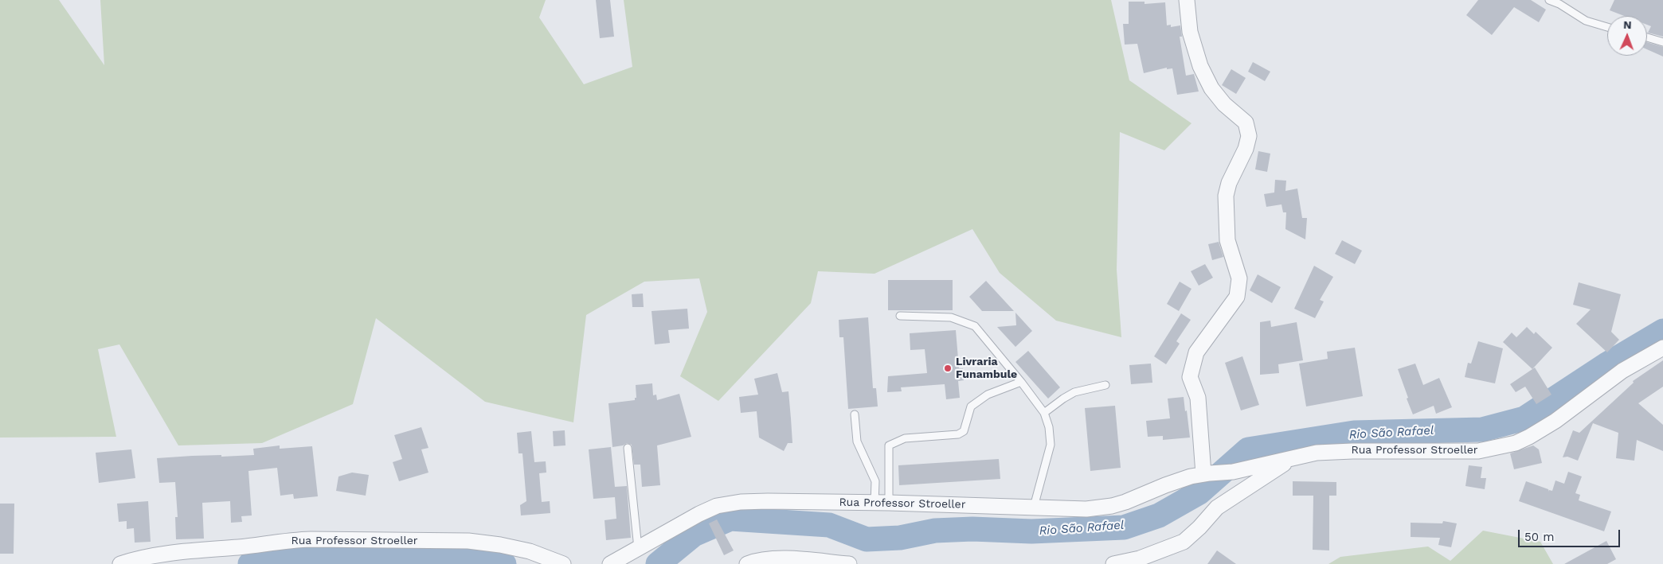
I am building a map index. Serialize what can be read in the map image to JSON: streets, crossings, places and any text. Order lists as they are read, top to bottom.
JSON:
{
  "streets": {
    "street": ["Rua Professor Stroeller"]
  },
  "water": ["Rio São Rafael"],
  "places": ["Livraria Funambule"],
  "scale_bar": "50 m",
  "north": "top"
}
